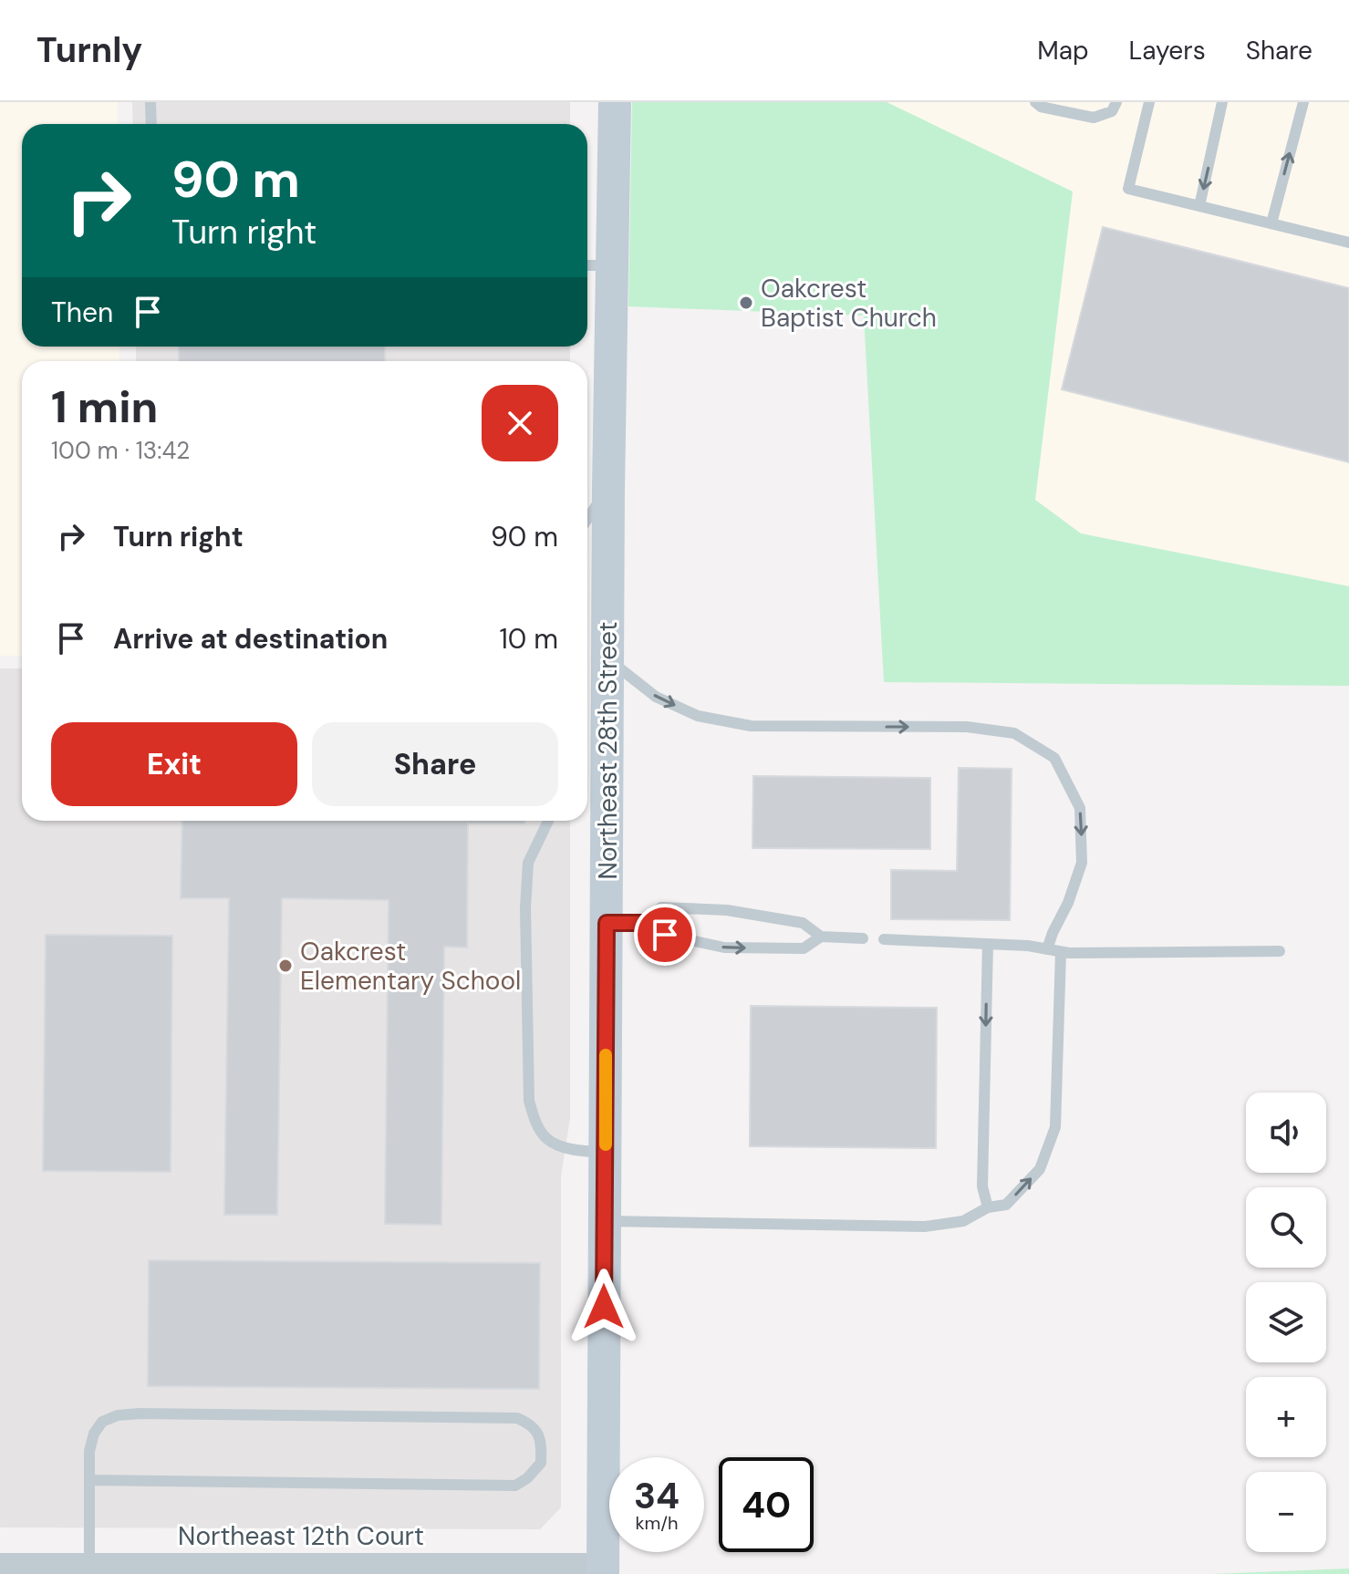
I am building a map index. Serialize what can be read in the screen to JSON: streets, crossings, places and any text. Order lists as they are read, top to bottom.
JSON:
{
  "streets": {
    "street": ["Northeast 28th Street", "Northeast 12th Court"]
  },
  "crossings": [
    ["Northeast 28th Street", "Northeast 12th Court"]
  ],
  "places": ["Oakcrest Baptist Church", "Oakcrest Elementary School"],
  "page": {
    "header": "Turnly",
    "nav": ["Map", "Layers", "Share"],
    "turn": ["90 m", "Turn right"],
    "then": "Then",
    "heading": ["1 min", "100 m · 13:42"],
    "list": [
      {
        "name": "Turn right",
        "value": "90 m"
      },
      {
        "name": "Arrive at destination",
        "value": "10 m"
      }
    ],
    "buttons": ["Exit", "Share"],
    "map_buttons": ["+", "−"],
    "speed": "34 km/h",
    "limit": "40"
  }
}
